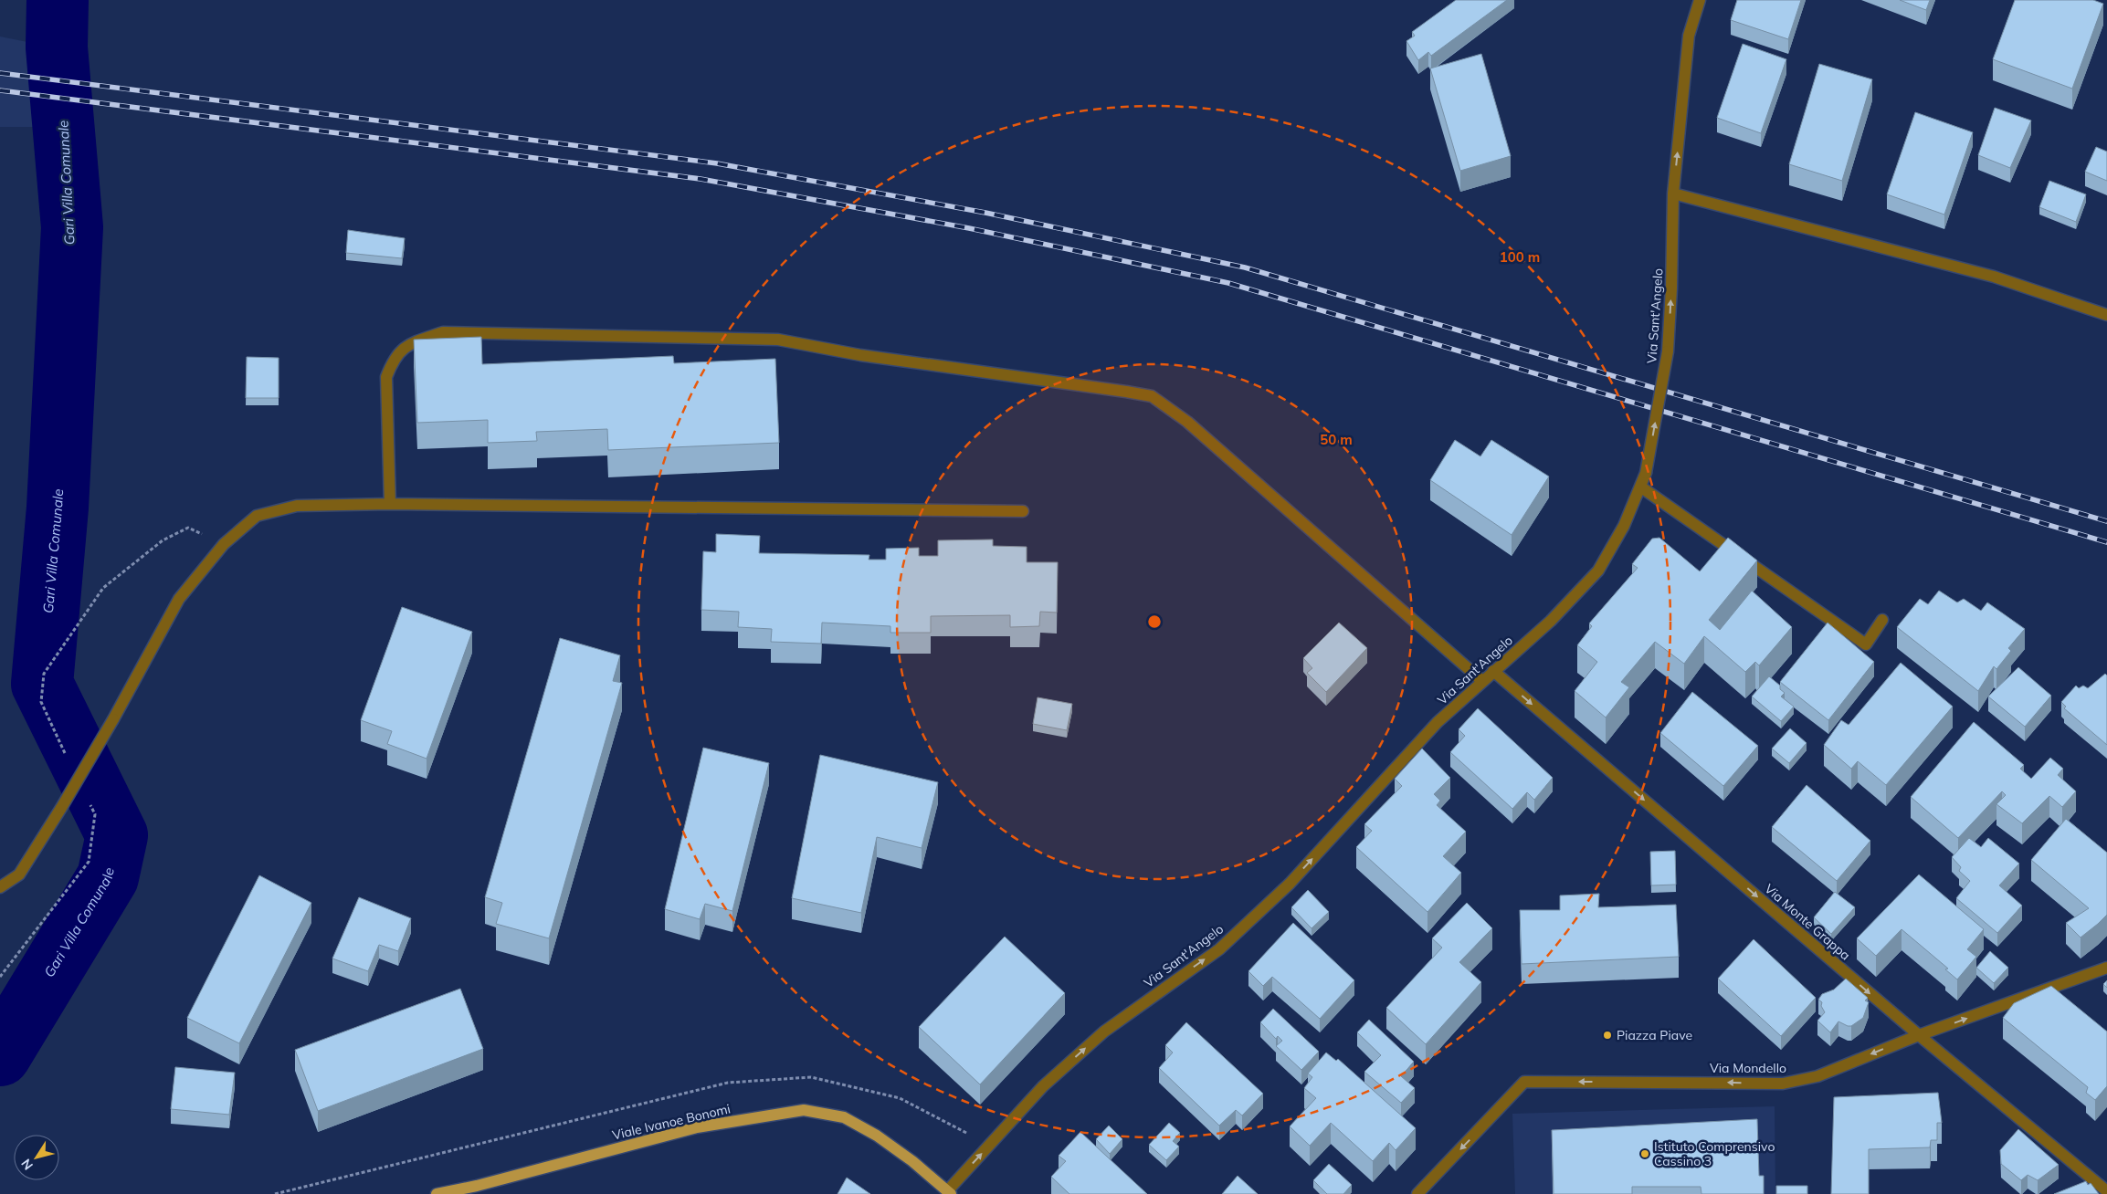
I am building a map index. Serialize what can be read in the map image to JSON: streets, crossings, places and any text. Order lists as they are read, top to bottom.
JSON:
{
  "streets": {
    "main road": ["Viale Ivanoe Bonomi"],
    "street": ["Via Sant'Angelo", "Via Monte Grappa", "Via Mondello"]
  },
  "crossings": [
    ["Via Sant'Angelo", "Via Monte Grappa"],
    ["Via Sant'Angelo", "Viale Ivanoe Bonomi"],
    ["Via Monte Grappa", "Via Mondello"]
  ],
  "one_way": ["Via Sant'Angelo", "Via Monte Grappa"],
  "water": ["Gari Villa Comunale"],
  "places": ["Piazza Piave", "Istituto Comprensivo Cassino 3"],
  "north": "bottom left",
  "rings": ["100 m", "50 m"]
}
